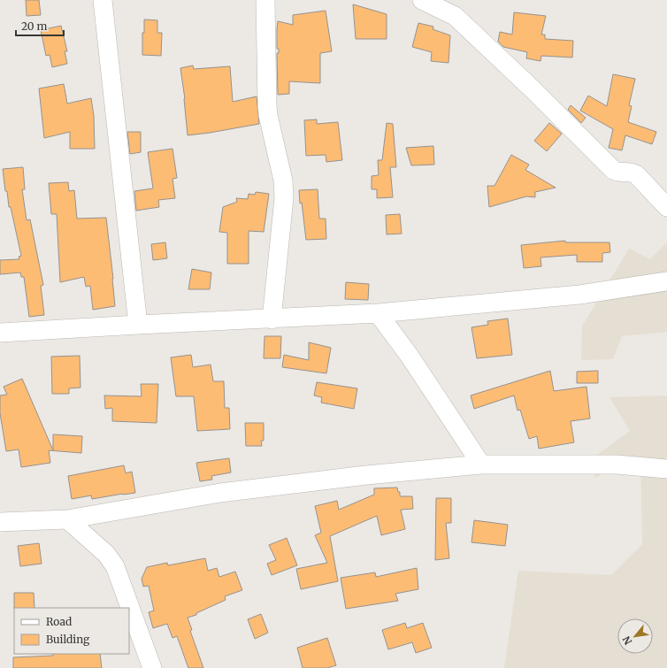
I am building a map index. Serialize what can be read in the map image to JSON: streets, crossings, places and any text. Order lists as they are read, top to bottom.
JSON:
{
  "legend": ["Road", "Building"],
  "scale_bar": "20 m",
  "north": "bottom left"
}
